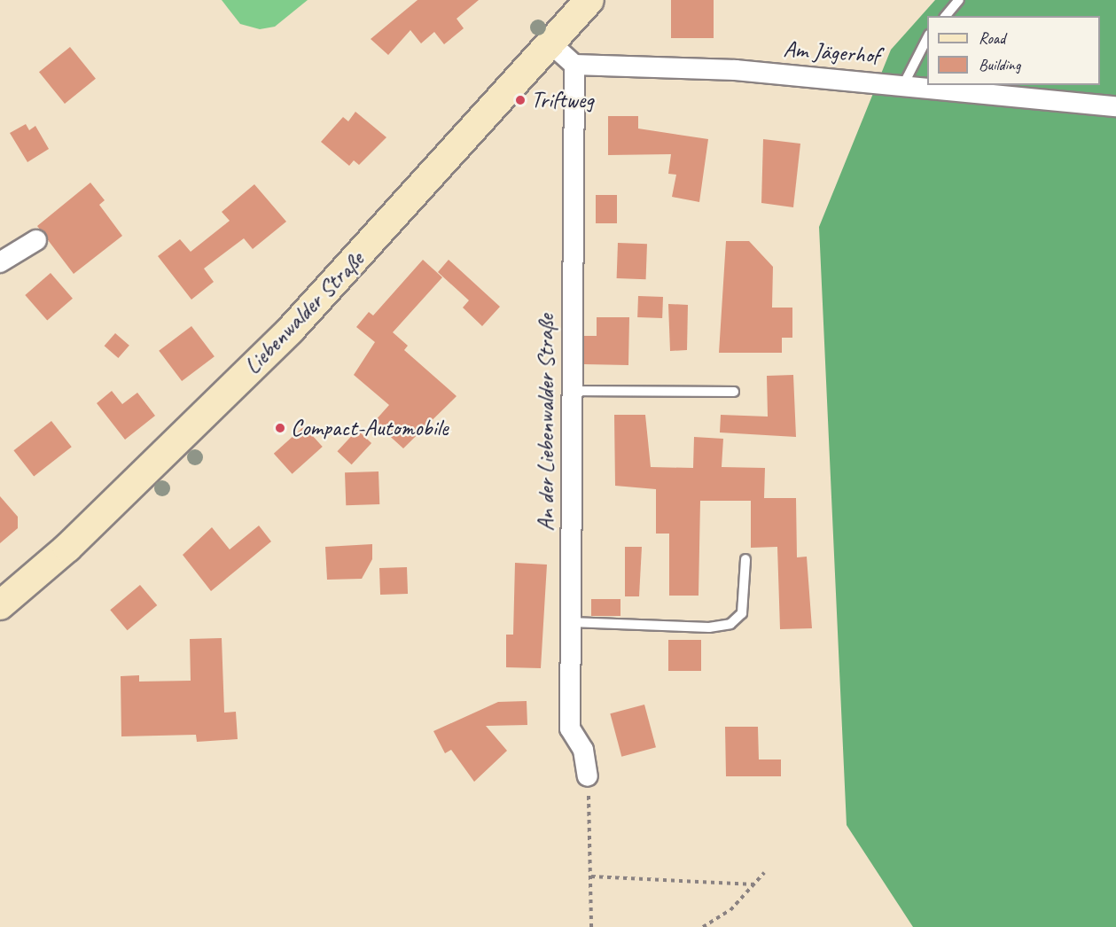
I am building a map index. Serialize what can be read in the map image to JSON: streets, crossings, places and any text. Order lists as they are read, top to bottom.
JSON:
{
  "streets": {
    "main road": ["Liebenwalder Straße"],
    "street": ["Am Jägerhof", "An der Liebenwalder Straße"]
  },
  "crossings": [
    ["Am Jägerhof", "An der Liebenwalder Straße"]
  ],
  "places": ["Triftweg", "Compact-Automobile"],
  "legend": ["Road", "Building"]
}
